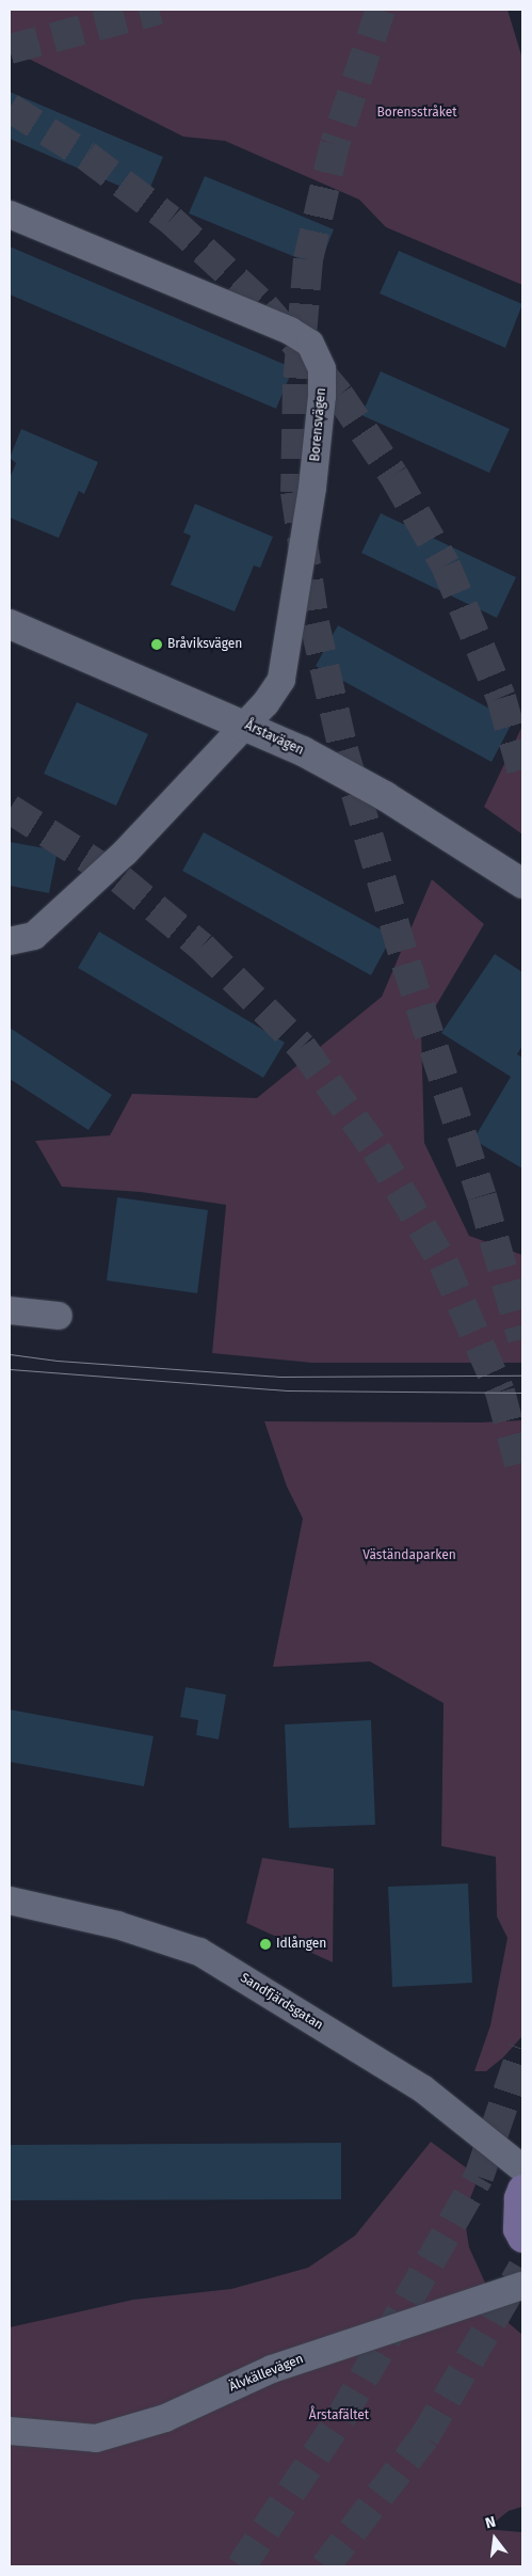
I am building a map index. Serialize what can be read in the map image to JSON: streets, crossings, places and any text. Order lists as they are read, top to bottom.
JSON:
{
  "streets": {
    "street": [
      "Borensvägen",
      "Årstavägen",
      "Sandfjärdsgatan",
      "Älvkällevägen"
    ]
  },
  "crossings": [
    ["Borensvägen", "Årstavägen"]
  ],
  "parks": ["Borensstråket", "Väständaparken", "Årstafältet"],
  "places": ["Bråviksvägen", "Idlången"],
  "north": "top"
}
